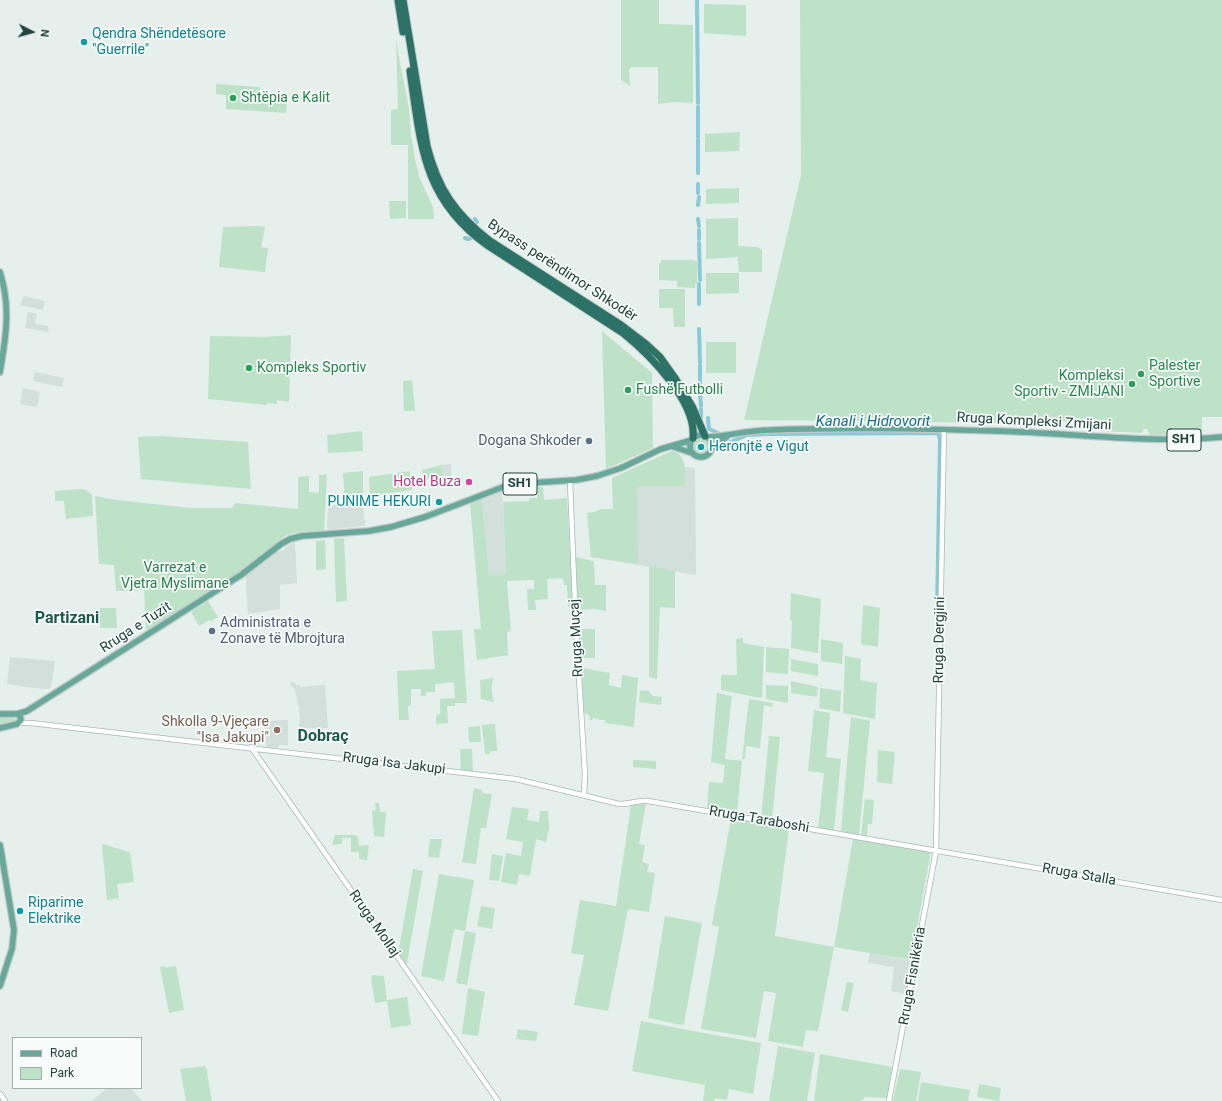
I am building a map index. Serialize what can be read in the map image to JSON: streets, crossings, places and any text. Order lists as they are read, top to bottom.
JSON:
{
  "streets": {
    "highway": ["Bypass perëndimor Shkodër"],
    "main road": ["Rruga Kompleksi Zmijani", "SH1", "Rruga e Tuzit"],
    "street": [
      "Rruga Muçaj",
      "Rruga Dergjini",
      "Rruga Isa Jakupi",
      "Rruga Taraboshi",
      "Rruga Stalla",
      "Rruga Mollaj",
      "Rruga Fisnikëria"
    ]
  },
  "crossings": [
    ["Bypass perëndimor Shkodër", "Rruga Kompleksi Zmijani"],
    ["Bypass perëndimor Shkodër", "SH1"],
    ["Rruga Kompleksi Zmijani", "SH1"],
    ["Rruga Kompleksi Zmijani", "Rruga Dergjini"],
    ["SH1", "Rruga e Tuzit"],
    ["SH1", "Rruga Muçaj"],
    ["SH1", "Rruga Isa Jakupi"],
    ["Rruga e Tuzit", "Rruga Muçaj"],
    ["Rruga Muçaj", "Rruga Isa Jakupi"],
    ["Rruga Muçaj", "Rruga Taraboshi"],
    ["Rruga Dergjini", "Rruga Taraboshi"],
    ["Rruga Dergjini", "Rruga Stalla"],
    ["Rruga Dergjini", "Rruga Fisnikëria"],
    ["Rruga Isa Jakupi", "Rruga Taraboshi"],
    ["Rruga Isa Jakupi", "Rruga Mollaj"],
    ["Rruga Taraboshi", "Rruga Stalla"],
    ["Rruga Taraboshi", "Rruga Fisnikëria"],
    ["Rruga Stalla", "Rruga Fisnikëria"]
  ],
  "districts": ["Partizani", "Dobraç"],
  "water": ["Kanali i Hidrovorit"],
  "parks": ["Varrezat e Vjetra Myslimane"],
  "places": [
    "Qendra Shëndetësore \"Guerrile\"",
    "Shtëpia e Kalit",
    "Kompleks Sportiv",
    "Palester Sportive",
    "Kompleksi Sportiv - ZMIJANI",
    "Fushë Futbolli",
    "Dogana Shkoder",
    "Heronjtë e Vigut",
    "Hotel Buza",
    "PUNIME HEKURI",
    "Administrata e Zonave të Mbrojtura",
    "Shkolla 9-Vjeçare \"Isa Jakupi\"",
    "Riparime Elektrike"
  ],
  "legend": ["Road", "Park"],
  "north": "right"
}
